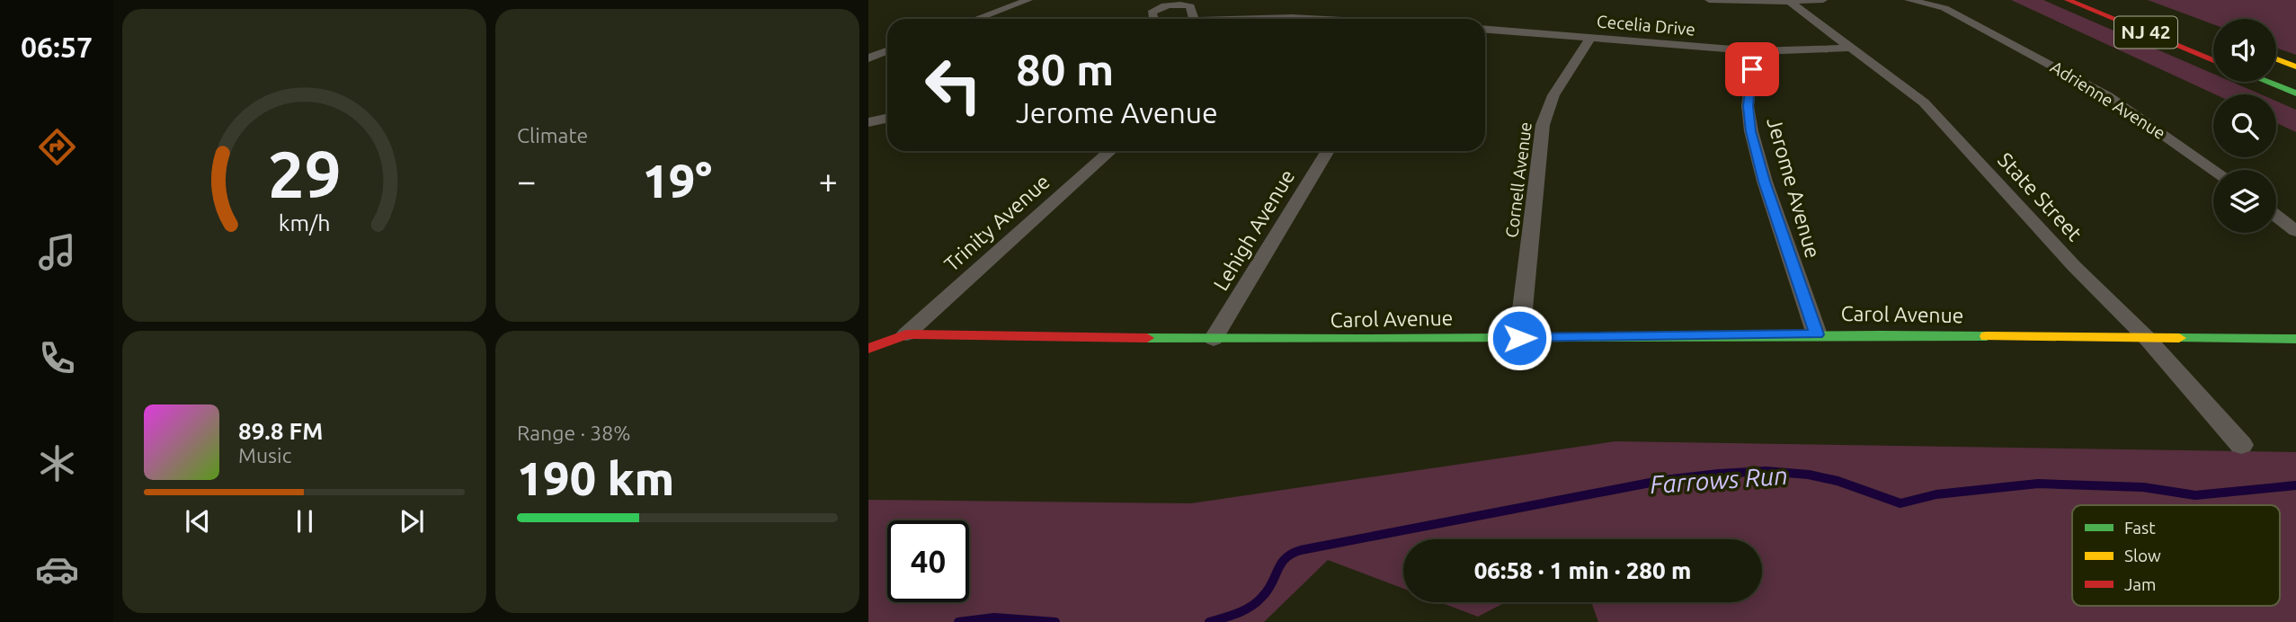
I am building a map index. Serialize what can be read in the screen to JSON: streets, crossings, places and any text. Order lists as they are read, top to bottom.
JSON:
{
  "streets": {
    "main road": ["NJ 42", "Carol Avenue"],
    "street": [
      "Cecelia Drive",
      "Adrienne Avenue",
      "Cornell Avenue",
      "Jerome Avenue",
      "State Street",
      "Trinity Avenue",
      "Lehigh Avenue"
    ]
  },
  "crossings": [
    ["Cecelia Drive", "Cornell Avenue"],
    ["Cecelia Drive", "Jerome Avenue"],
    ["Cecelia Drive", "State Street"],
    ["Cornell Avenue", "Carol Avenue"],
    ["Jerome Avenue", "Carol Avenue"],
    ["State Street", "Carol Avenue"],
    ["Trinity Avenue", "Carol Avenue"],
    ["Lehigh Avenue", "Carol Avenue"]
  ],
  "water": ["Farrows Run"],
  "legend": ["Fast", "Slow", "Jam"],
  "page": {
    "tabs": "06:57",
    "tile": [
      "Climate",
      ["Range · 38%", "190 km"]
    ],
    "turn": ["80 m", "Jerome Avenue"],
    "heat": ["−", "19°", "+"],
    "song": ["89.8 FM", "Music"],
    "limit": "40",
    "trip": "06:58 · 1 min · 280 m",
    "gauge": ["29", "km/h"]
  }
}
